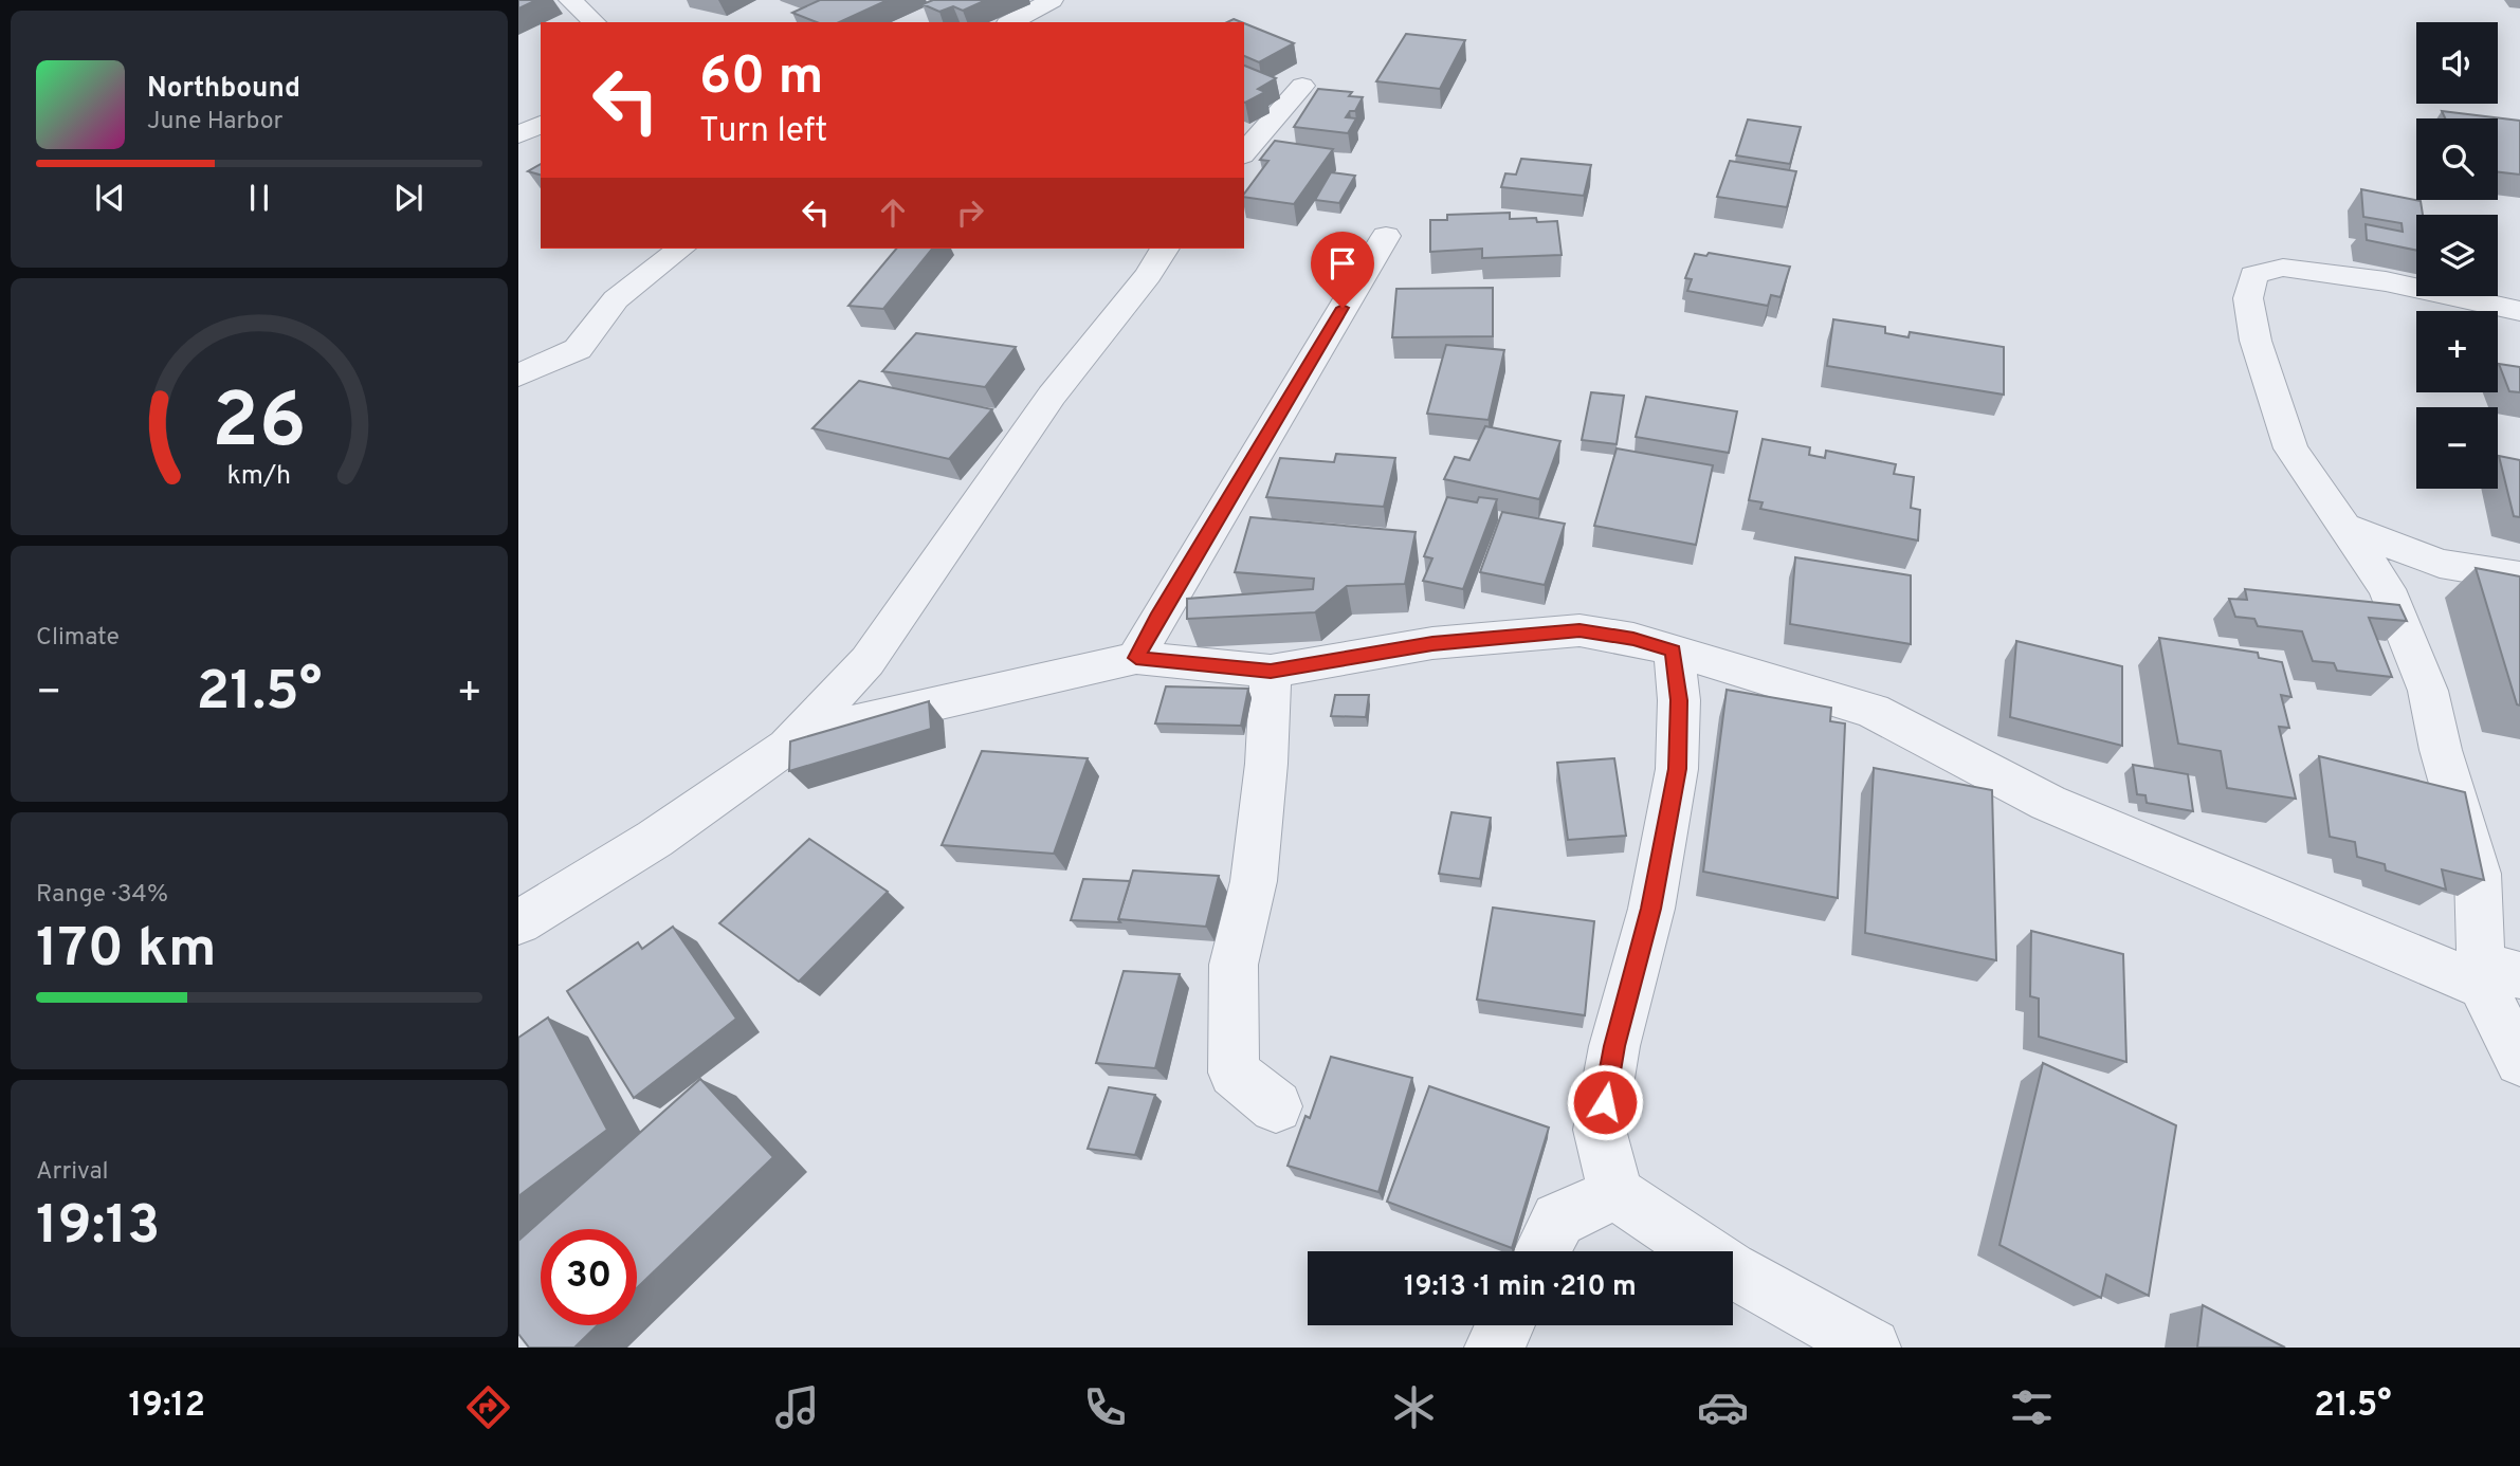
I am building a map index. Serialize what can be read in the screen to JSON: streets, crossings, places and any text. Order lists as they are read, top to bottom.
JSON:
{
  "page": {
    "map_buttons": ["+", "−"],
    "turn": ["60 m", "Turn left"],
    "song": ["Northbound", "June Harbor"],
    "tile": [
      "Climate",
      ["Range · 34%", "170 km"],
      ["Arrival", "19:13"]
    ],
    "heat": ["−", "21.5°", "+"],
    "limit": "30",
    "trip": "19:13 · 1 min · 210 m",
    "tabs": ["19:12", "21.5°"],
    "gauge": ["26", "km/h"]
  }
}
